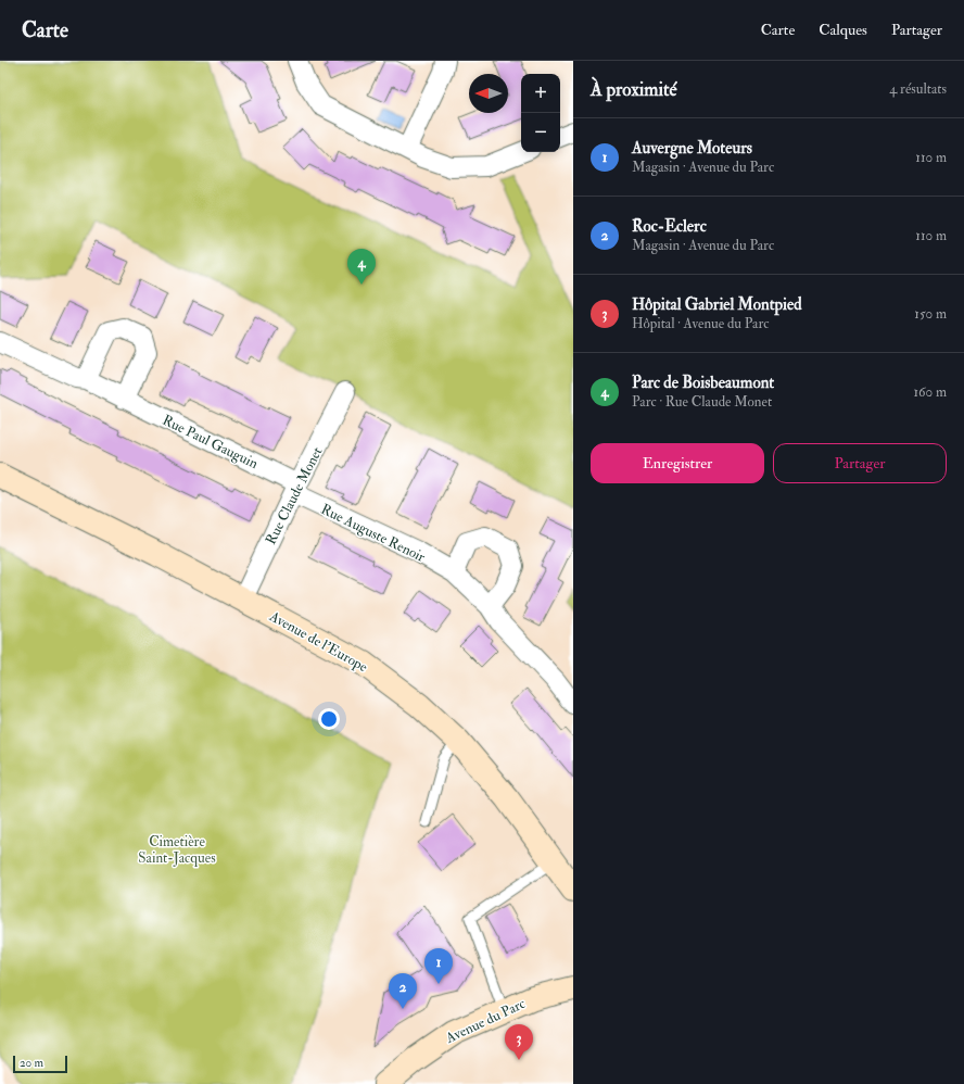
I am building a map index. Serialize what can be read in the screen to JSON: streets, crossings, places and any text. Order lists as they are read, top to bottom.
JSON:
{
  "streets": {
    "main road": ["Avenue de l'Europe", "Avenue du Parc"],
    "street": ["Rue Paul Gauguin", "Rue Claude Monet", "Rue Auguste Renoir"]
  },
  "crossings": [
    ["Rue Paul Gauguin", "Rue Claude Monet"],
    ["Rue Paul Gauguin", "Rue Auguste Renoir"],
    ["Rue Claude Monet", "Rue Auguste Renoir"],
    ["Rue Claude Monet", "Avenue de l'Europe"]
  ],
  "parks": ["Cimetière Saint-Jacques"],
  "scale_bar": "20 m",
  "north": "left",
  "page": {
    "header": "Carte",
    "nav": ["Carte", "Calques", "Partager"],
    "heading": ["À proximité", "4 résultats"],
    "map_buttons": ["+", "−"],
    "list": [
      {
        "mark": "1",
        "name": "Auvergne Moteurs",
        "note": "Magasin · Avenue du Parc",
        "value": "110 m"
      },
      {
        "mark": "2",
        "name": "Roc-Eclerc",
        "note": "Magasin · Avenue du Parc",
        "value": "110 m"
      },
      {
        "mark": "3",
        "name": "Hôpital Gabriel Montpied",
        "note": "Hôpital · Avenue du Parc",
        "value": "150 m"
      },
      {
        "mark": "4",
        "name": "Parc de Boisbeaumont",
        "note": "Parc · Rue Claude Monet",
        "value": "160 m"
      }
    ],
    "pins": [
      "4",
      "1",
      "2",
      "3"
    ],
    "buttons": ["Enregistrer", "Partager"],
    "scale": "20 m"
  }
}
